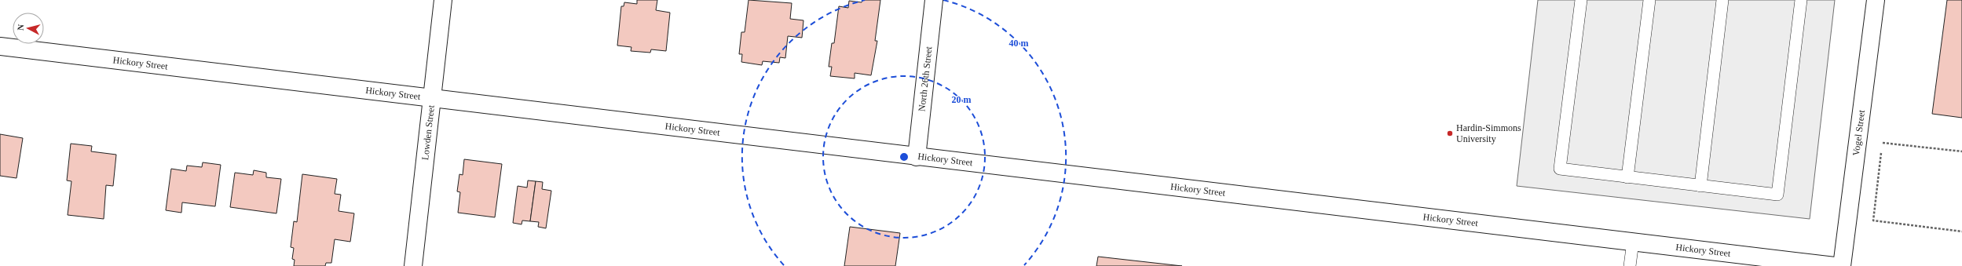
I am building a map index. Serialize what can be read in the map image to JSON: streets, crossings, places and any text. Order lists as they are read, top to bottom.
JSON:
{
  "streets": {
    "street": [
      "Hickory Street",
      "North 26th Street",
      "Lowden Street",
      "Vogel Street"
    ]
  },
  "crossings": [
    ["Hickory Street", "North 26th Street"],
    ["Hickory Street", "Lowden Street"]
  ],
  "places": ["Hardin-Simmons University"],
  "north": "left",
  "rings": ["40 m", "20 m"]
}
